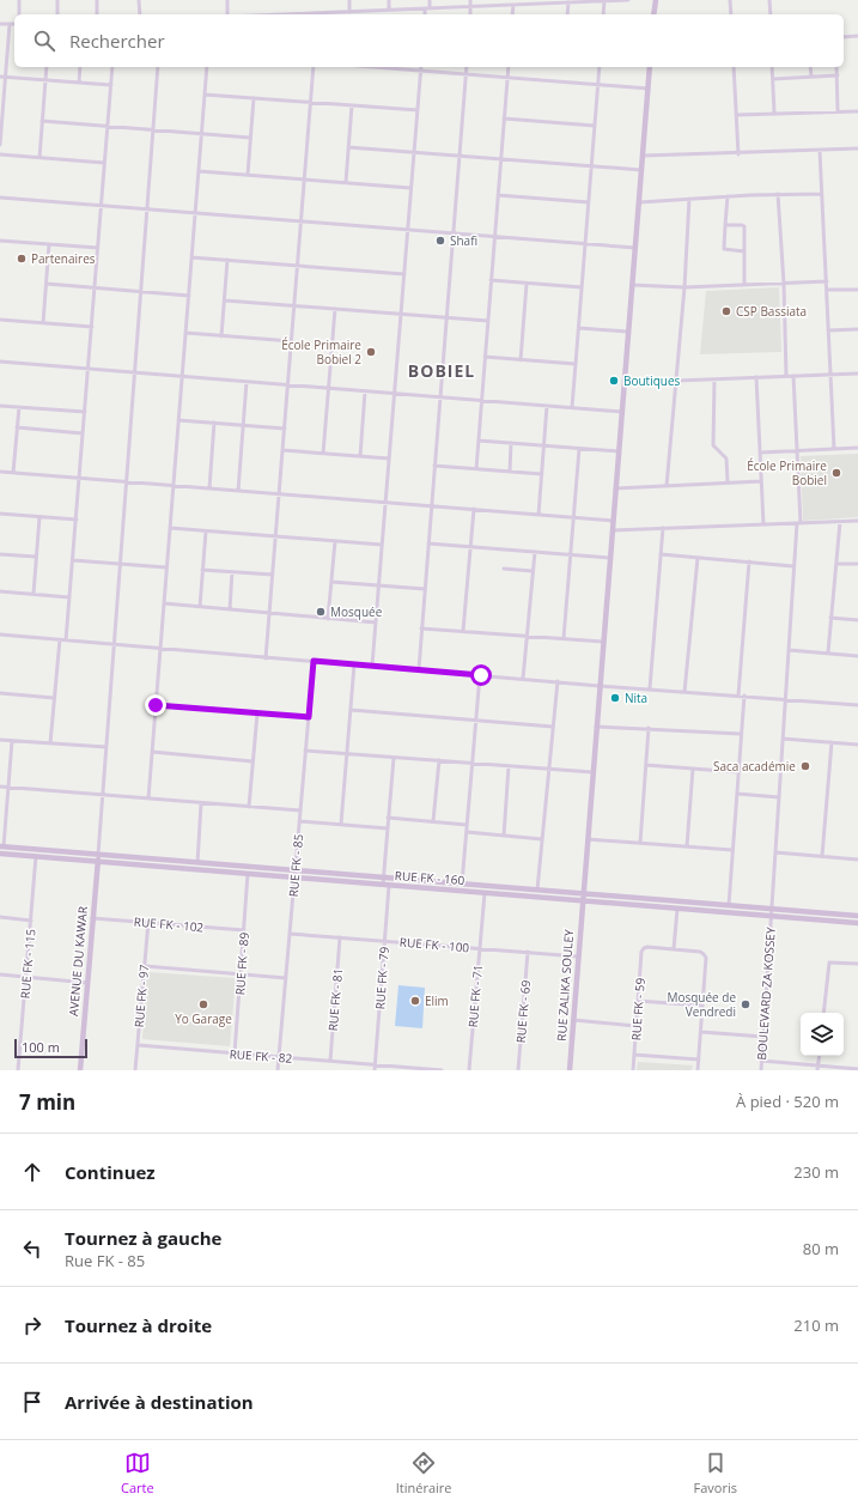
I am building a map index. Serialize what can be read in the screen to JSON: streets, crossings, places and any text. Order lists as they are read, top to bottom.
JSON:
{
  "streets": {
    "main road": ["RUE FK - 160", "AVENUE DU KAWAR", "RUE ZALIKA SOULEY"],
    "street": [
      "RUE FK - 85",
      "RUE FK - 102",
      "RUE FK - 100",
      "RUE FK - 115",
      "RUE FK - 89",
      "RUE FK - 79",
      "BOULEVARD ZA KOSSEY",
      "RUE FK - 97",
      "RUE FK - 71",
      "RUE FK - 81",
      "RUE FK - 59",
      "RUE FK - 69",
      "RUE FK - 82"
    ]
  },
  "crossings": [
    ["RUE FK - 85", "RUE FK - 160"],
    ["RUE FK - 85", "RUE FK - 100"],
    ["RUE FK - 85", "RUE FK - 82"],
    ["RUE FK - 160", "AVENUE DU KAWAR"],
    ["RUE FK - 160", "RUE FK - 115"],
    ["RUE FK - 160", "RUE FK - 89"],
    ["RUE FK - 160", "RUE FK - 79"],
    ["RUE FK - 160", "RUE ZALIKA SOULEY"],
    ["RUE FK - 160", "BOULEVARD ZA KOSSEY"],
    ["RUE FK - 160", "RUE FK - 71"],
    ["RUE FK - 102", "AVENUE DU KAWAR"],
    ["RUE FK - 102", "RUE FK - 89"],
    ["RUE FK - 102", "RUE FK - 97"],
    ["RUE FK - 100", "RUE FK - 79"],
    ["RUE FK - 100", "RUE ZALIKA SOULEY"],
    ["RUE FK - 100", "RUE FK - 71"],
    ["RUE FK - 100", "RUE FK - 81"],
    ["RUE FK - 100", "RUE FK - 69"],
    ["RUE FK - 89", "RUE FK - 82"],
    ["RUE FK - 79", "RUE FK - 82"],
    ["RUE FK - 97", "RUE FK - 82"],
    ["RUE FK - 81", "RUE FK - 82"]
  ],
  "districts": ["BOBIEL"],
  "places": [
    "Shafi",
    "Partenaires",
    "CSP Bassiata",
    "École Primaire Bobiel 2",
    "Boutiques",
    "École Primaire Bobiel",
    "Mosquée",
    "Nita",
    "Saca académie",
    "Elim",
    "Yo Garage",
    "Mosquée de Vendredi"
  ],
  "scale_bar": "100 m",
  "page": {
    "search": "Rechercher",
    "scale": "100 m",
    "heading": ["7 min", "À pied · 520 m"],
    "list": [
      ["Continuez", "230 m"],
      ["Tournez à gauche", "Rue FK - 85", "80 m"],
      ["Tournez à droite", "210 m"],
      "Arrivée à destination"
    ],
    "nav": ["Carte", "Itinéraire", "Favoris"]
  }
}
